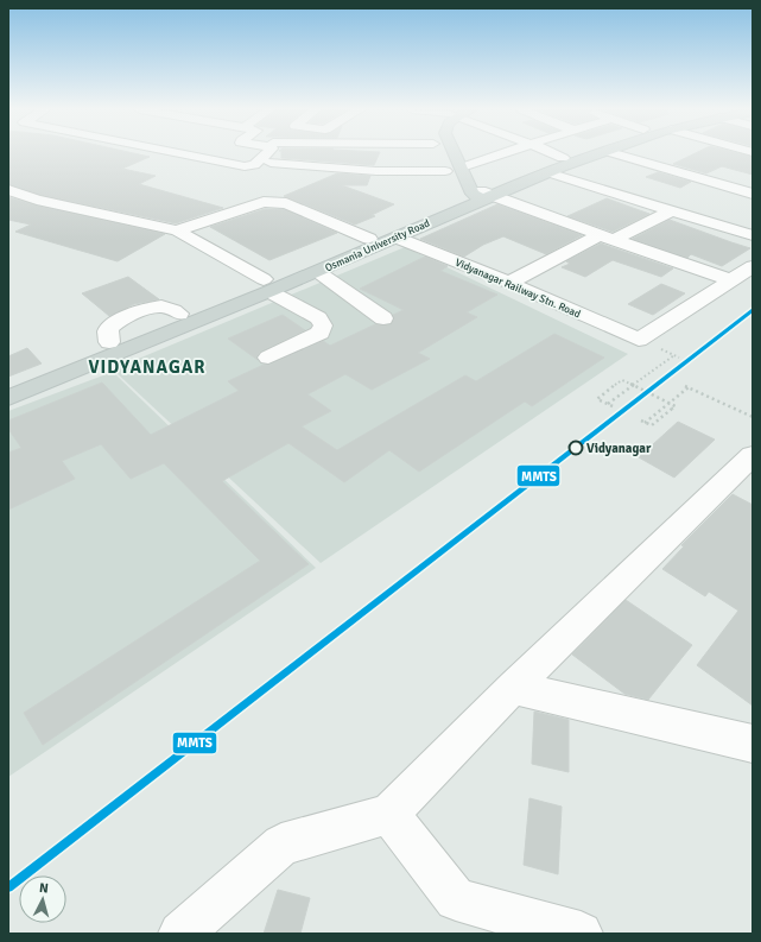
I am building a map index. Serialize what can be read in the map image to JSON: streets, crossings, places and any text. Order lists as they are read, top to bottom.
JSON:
{
  "streets": {
    "main road": ["Osmania University Road"],
    "street": ["Vidyanagar Railway Stn. Road"]
  },
  "crossings": [
    ["Osmania University Road", "Vidyanagar Railway Stn. Road"]
  ],
  "districts": ["VIDYANAGAR"],
  "places": ["Vidyanagar"],
  "lines": ["transit line MMTS"],
  "north": "top"
}
